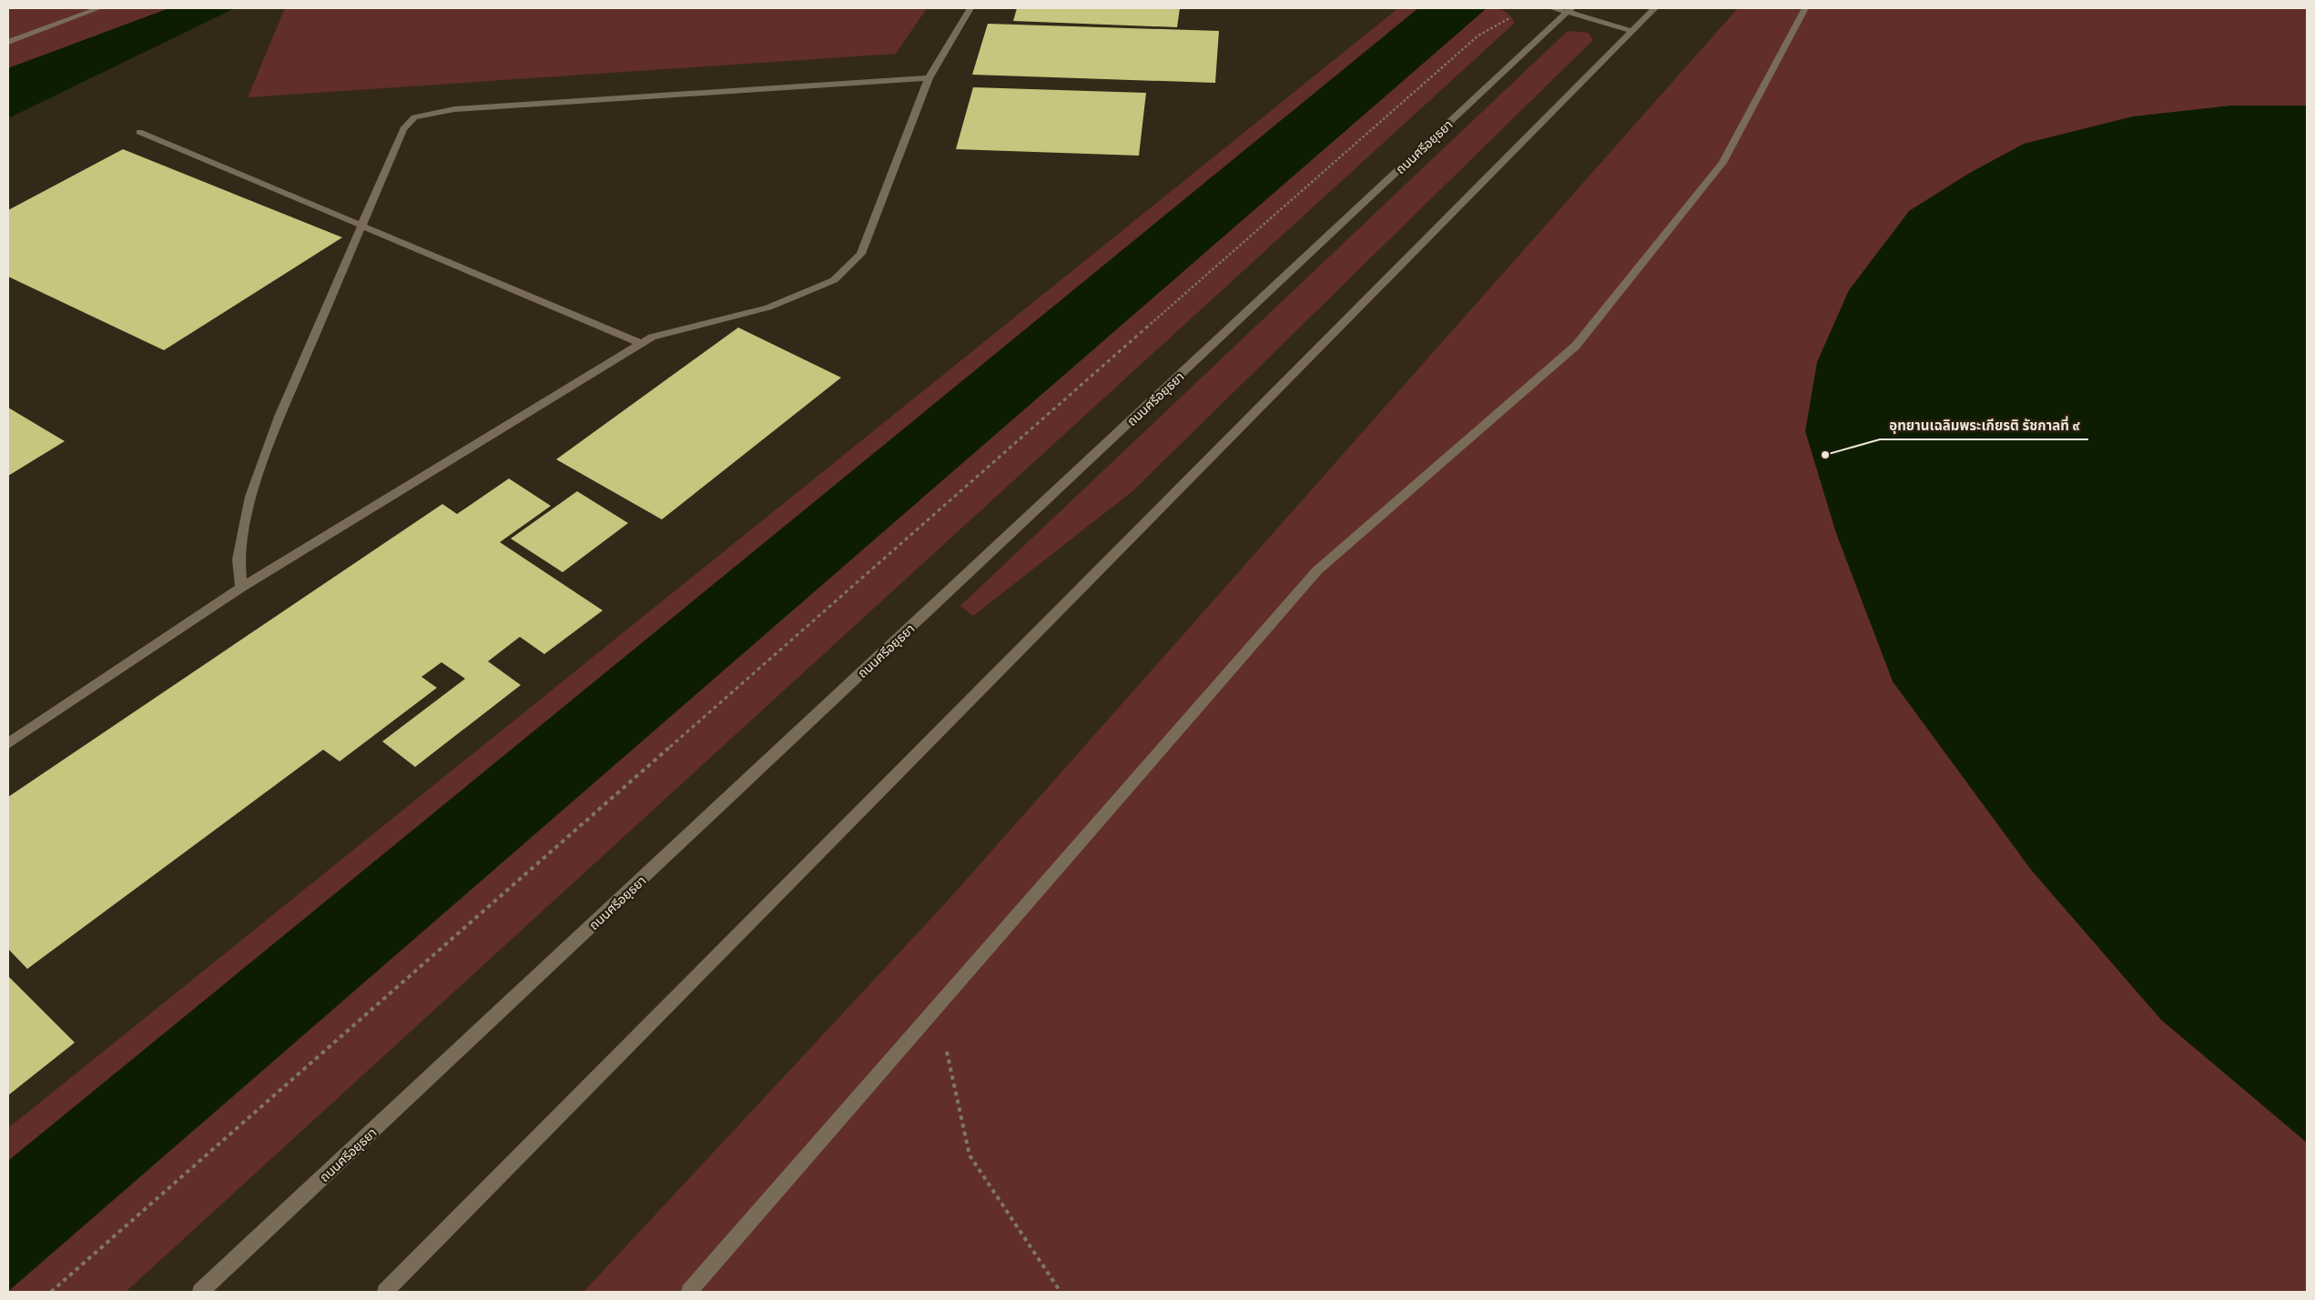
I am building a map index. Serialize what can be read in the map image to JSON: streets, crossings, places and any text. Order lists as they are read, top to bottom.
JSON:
{
  "streets": {
    "main road": ["ถนนศรีอยุธยา"]
  },
  "places": ["อุทยานเฉลิมพระเกียรติ รัชกาลที่ ๙"]
}
